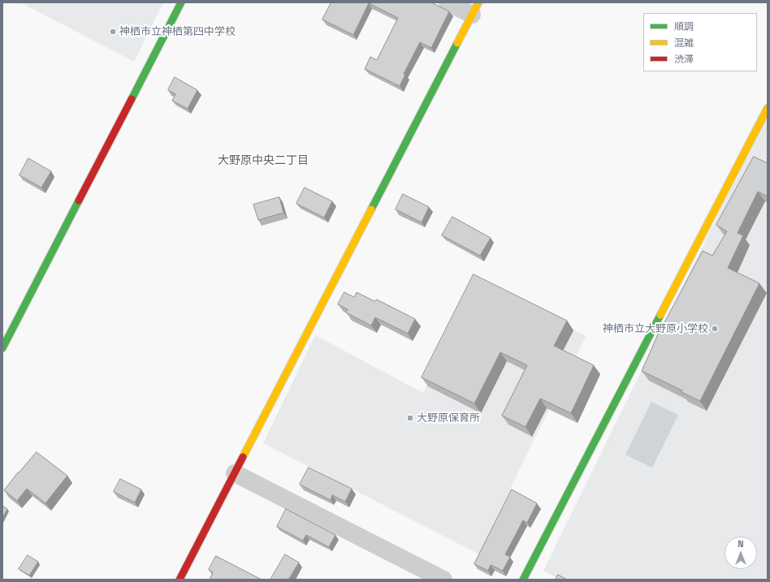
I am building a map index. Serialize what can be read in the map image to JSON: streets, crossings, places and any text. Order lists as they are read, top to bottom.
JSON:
{
  "districts": ["大野原中央二丁目"],
  "places": ["神栖市立神栖第四中学校", "神栖市立大野原小学校", "大野原保育所"],
  "legend": ["順調", "混雑", "渋滞"],
  "north": "top"
}
